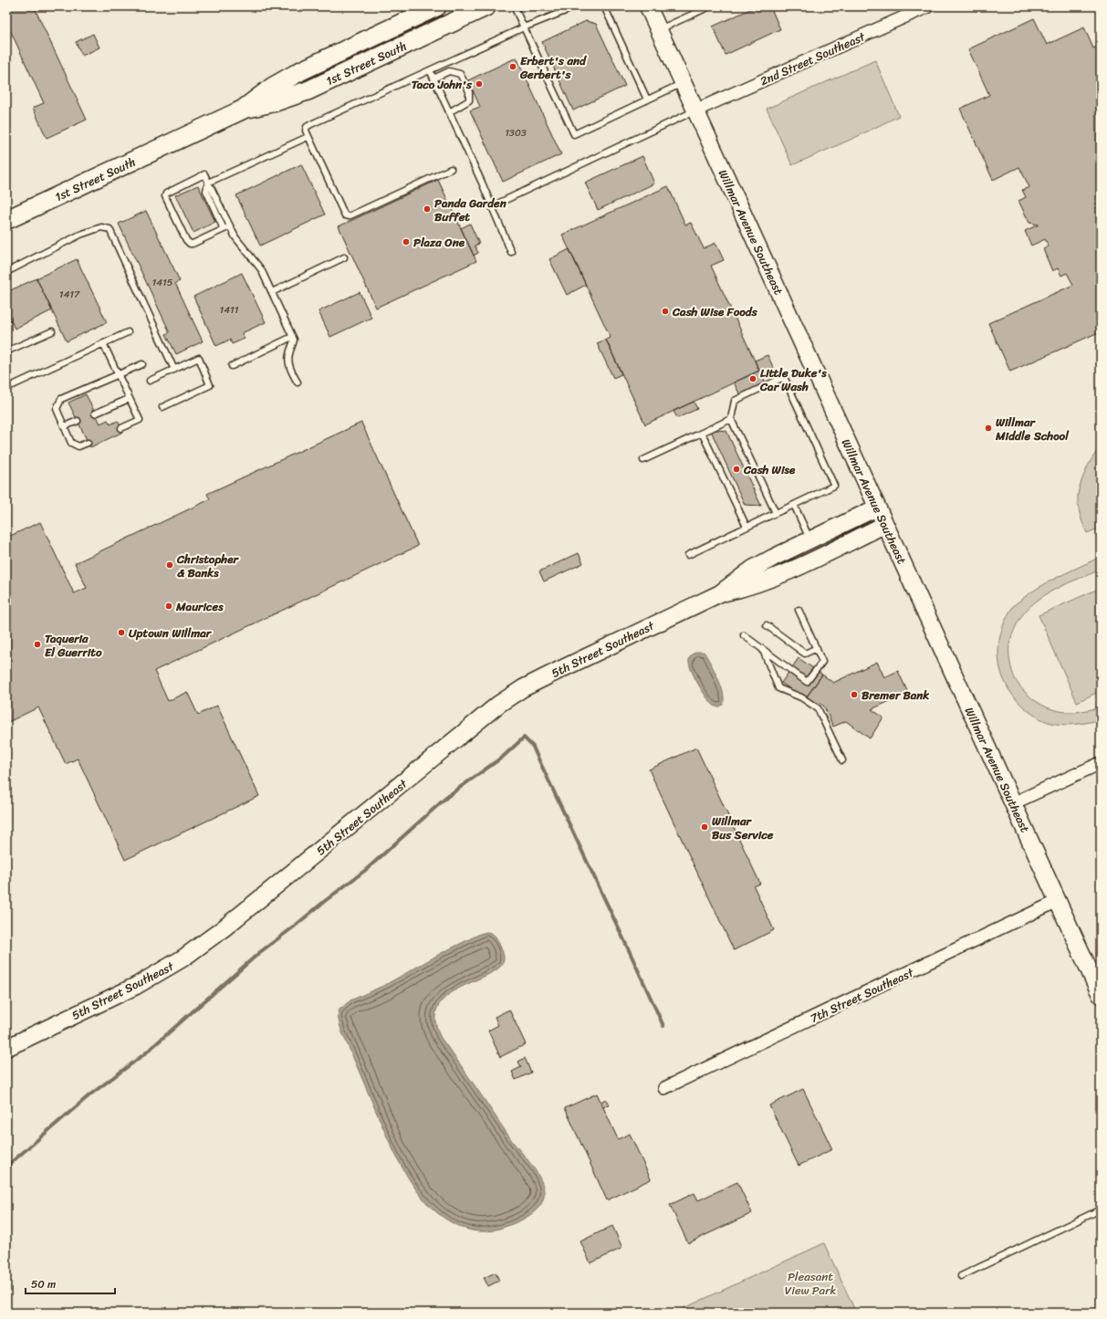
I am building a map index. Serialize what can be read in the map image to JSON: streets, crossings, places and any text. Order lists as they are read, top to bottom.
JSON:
{
  "streets": {
    "main road": ["1st Street South"],
    "street": [
      "2nd Street Southeast",
      "Willmar Avenue Southeast",
      "5th Street Southeast",
      "7th Street Southeast"
    ]
  },
  "crossings": [
    ["2nd Street Southeast", "Willmar Avenue Southeast"],
    ["Willmar Avenue Southeast", "5th Street Southeast"],
    ["Willmar Avenue Southeast", "7th Street Southeast"]
  ],
  "parks": ["Pleasant View Park"],
  "places": [
    "Erbert's and Gerbert's",
    "Taco John's",
    "Panda Garden Buffet",
    "Plaza One",
    "Cash Wise Foods",
    "Little Duke's Car Wash",
    "Willmar Middle School",
    "Cash Wise",
    "Christopher & Banks",
    "Maurices",
    "Uptown Willmar",
    "Taqueria El Guerrito",
    "Bremer Bank",
    "Willmar Bus Service"
  ],
  "house_numbers": [
    "1303",
    "1415",
    "1417",
    "1411"
  ],
  "scale_bar": "50 m"
}
